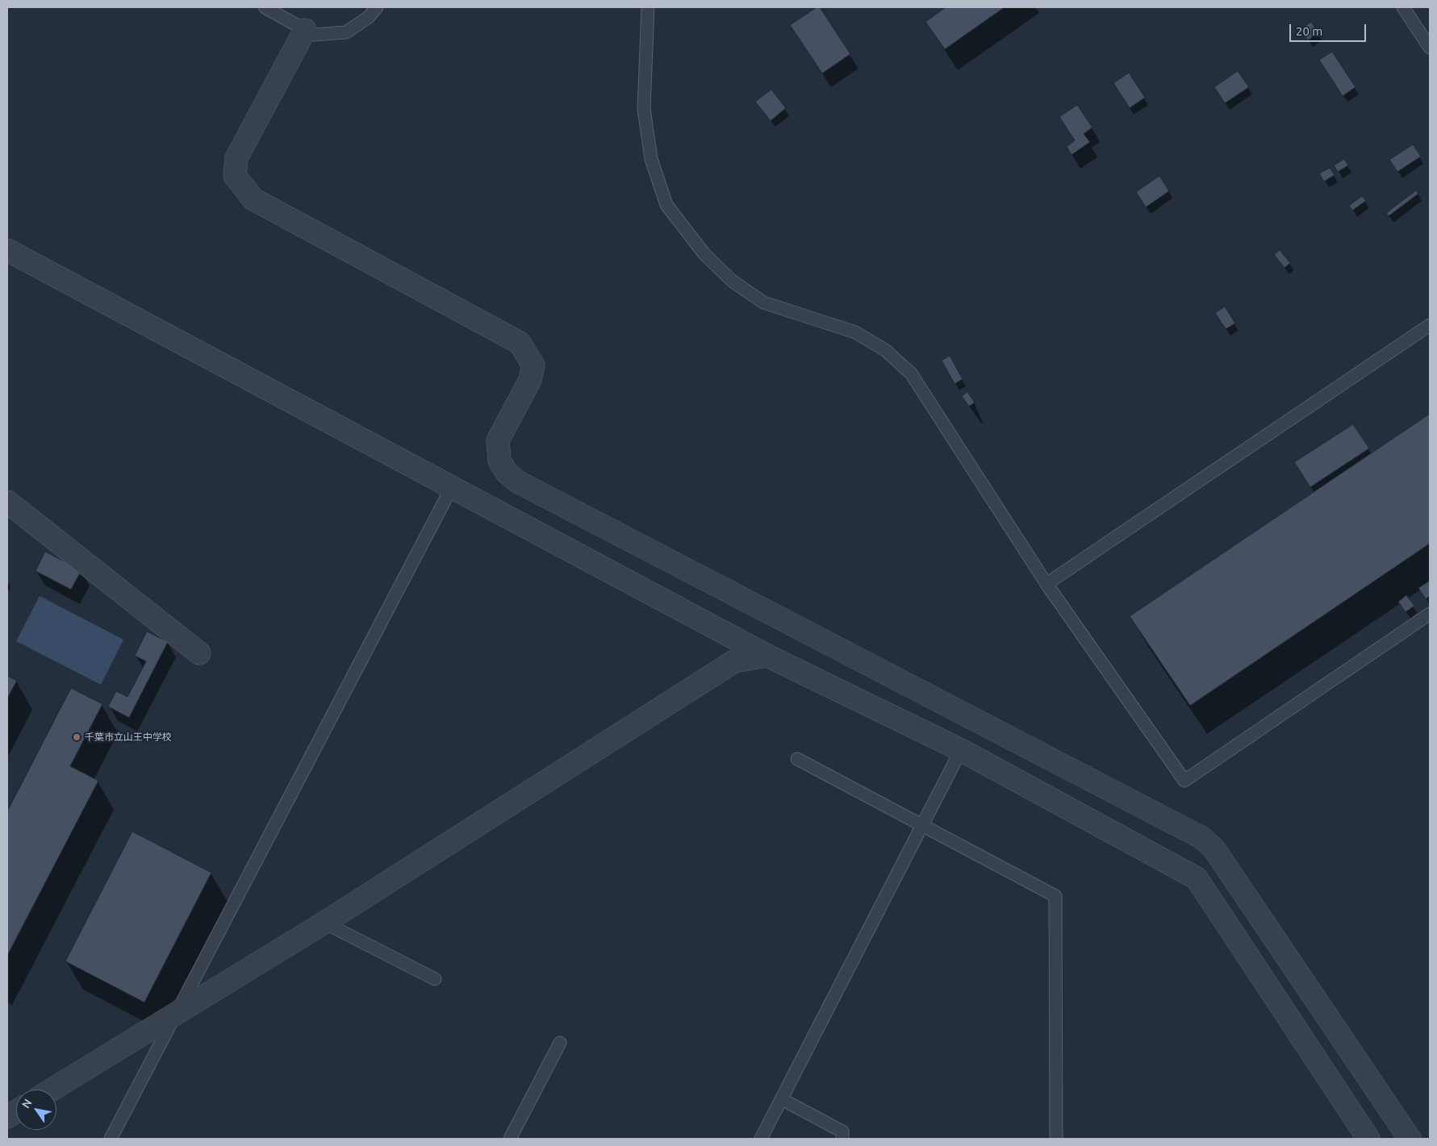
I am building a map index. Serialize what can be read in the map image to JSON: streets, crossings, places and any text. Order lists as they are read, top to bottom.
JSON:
{
  "places": ["千葉市立山王中学校"],
  "scale_bar": "20 m",
  "north": "top left"
}
